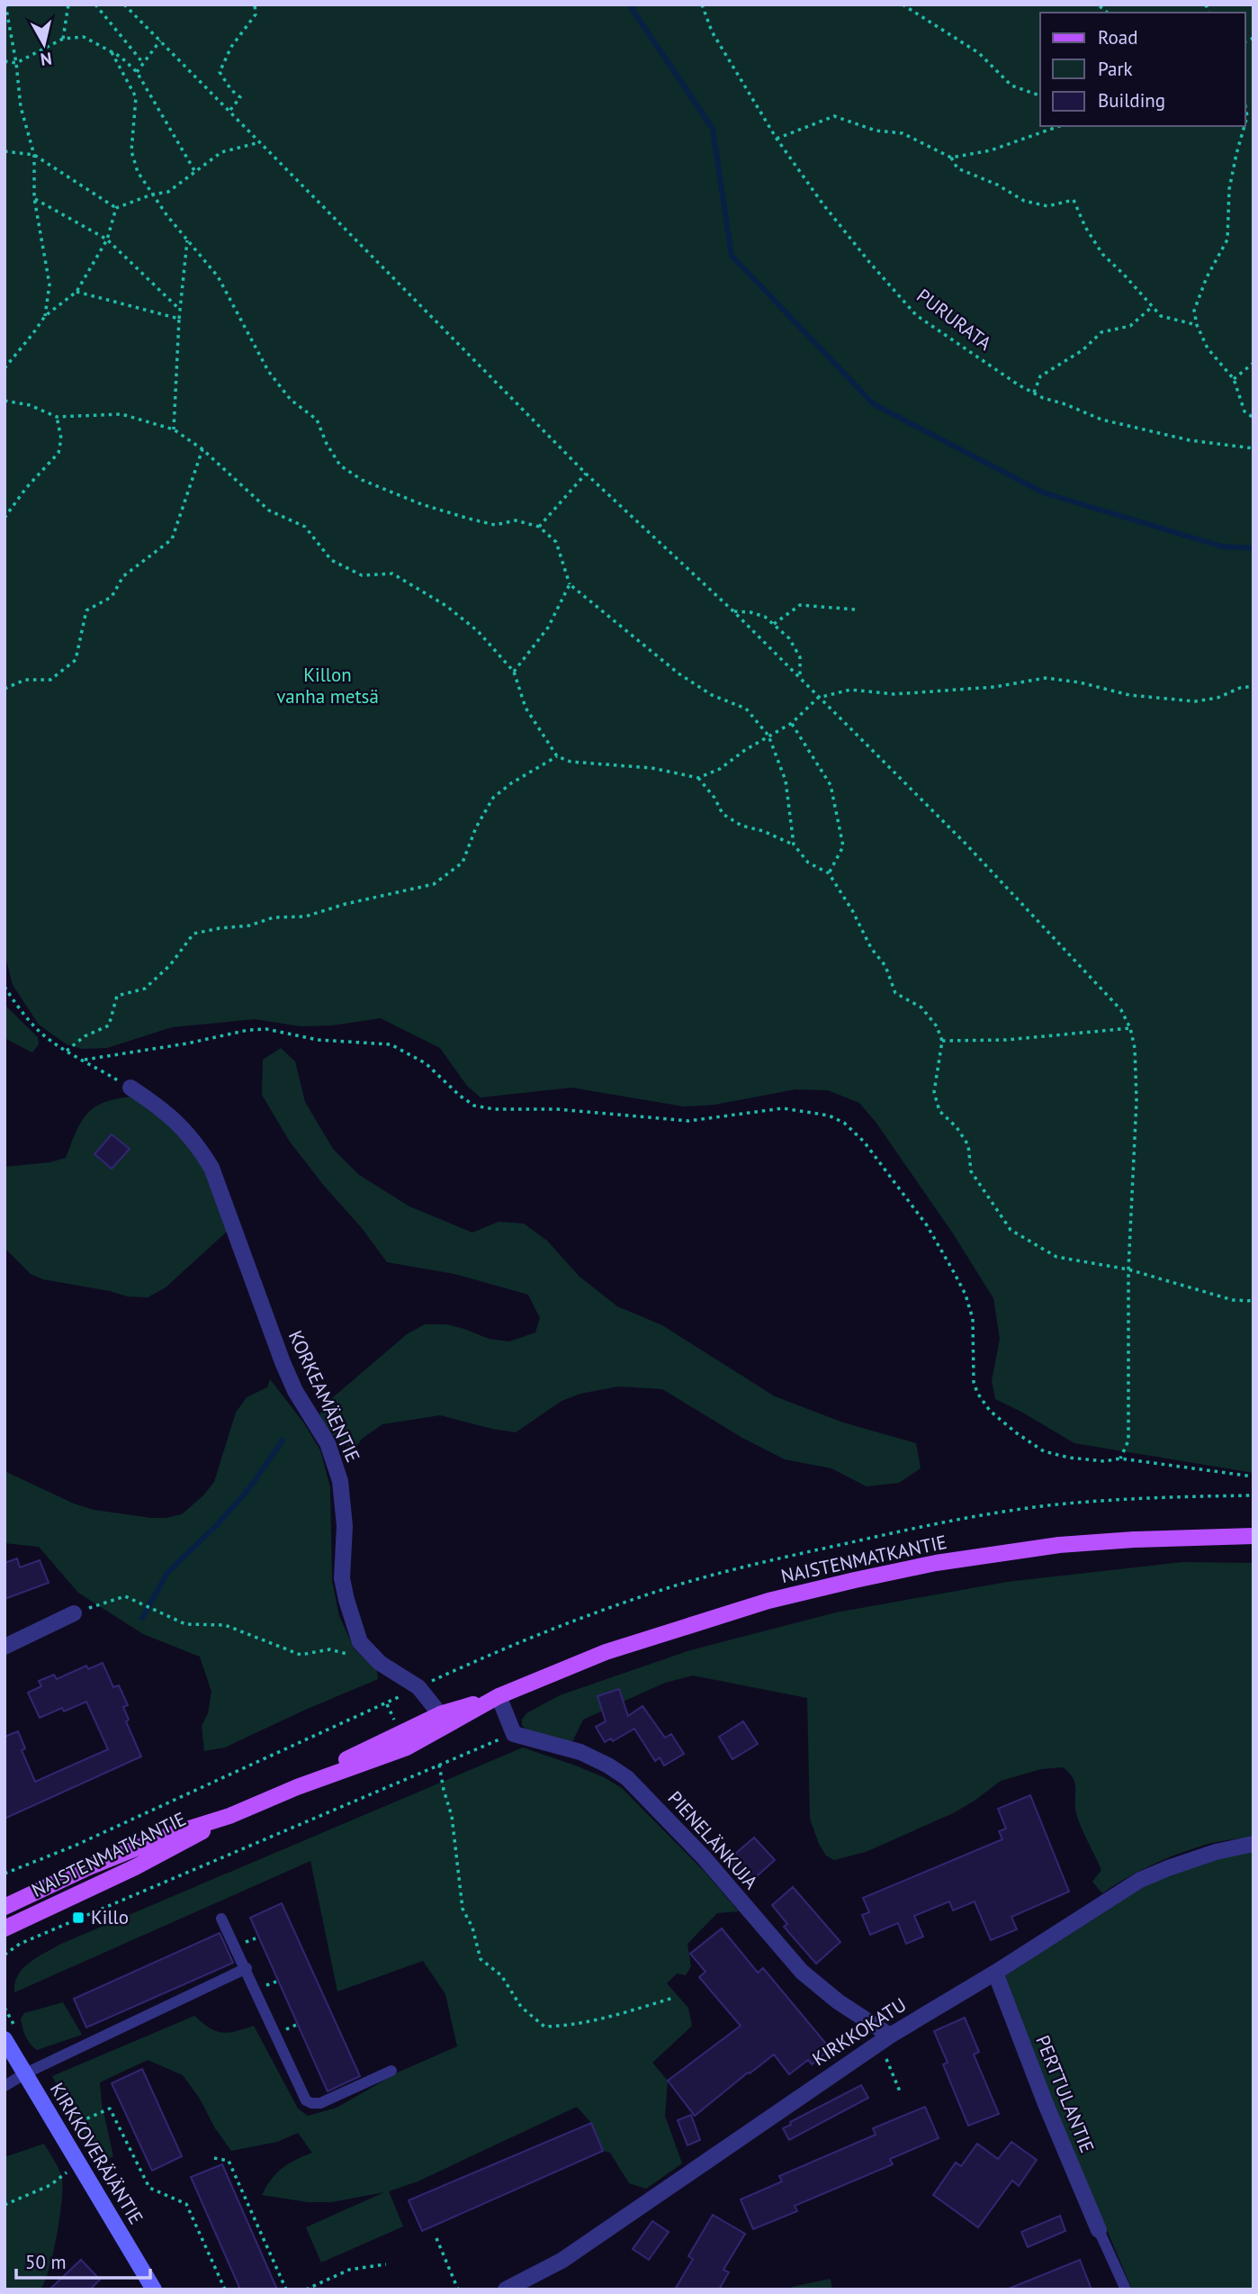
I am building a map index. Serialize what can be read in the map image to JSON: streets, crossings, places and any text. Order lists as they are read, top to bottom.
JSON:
{
  "streets": {
    "main road": ["NAISTENMATKANTIE"],
    "street": [
      "KORKEAMÄENTIE",
      "PIENELÄNKUJA",
      "KIRKKOKATU",
      "PERTTULANTIE",
      "KIRKKOVERÄJÄNTIE"
    ],
    "path": ["PURURATA"]
  },
  "crossings": [
    ["KORKEAMÄENTIE", "NAISTENMATKANTIE"],
    ["PIENELÄNKUJA", "KIRKKOKATU"],
    ["KIRKKOKATU", "PERTTULANTIE"]
  ],
  "parks": ["Killon vanha metsä"],
  "places": {
    "transit": ["Killo"]
  },
  "legend": ["Road", "Park", "Building"],
  "scale_bar": "50 m",
  "north": "bottom"
}
